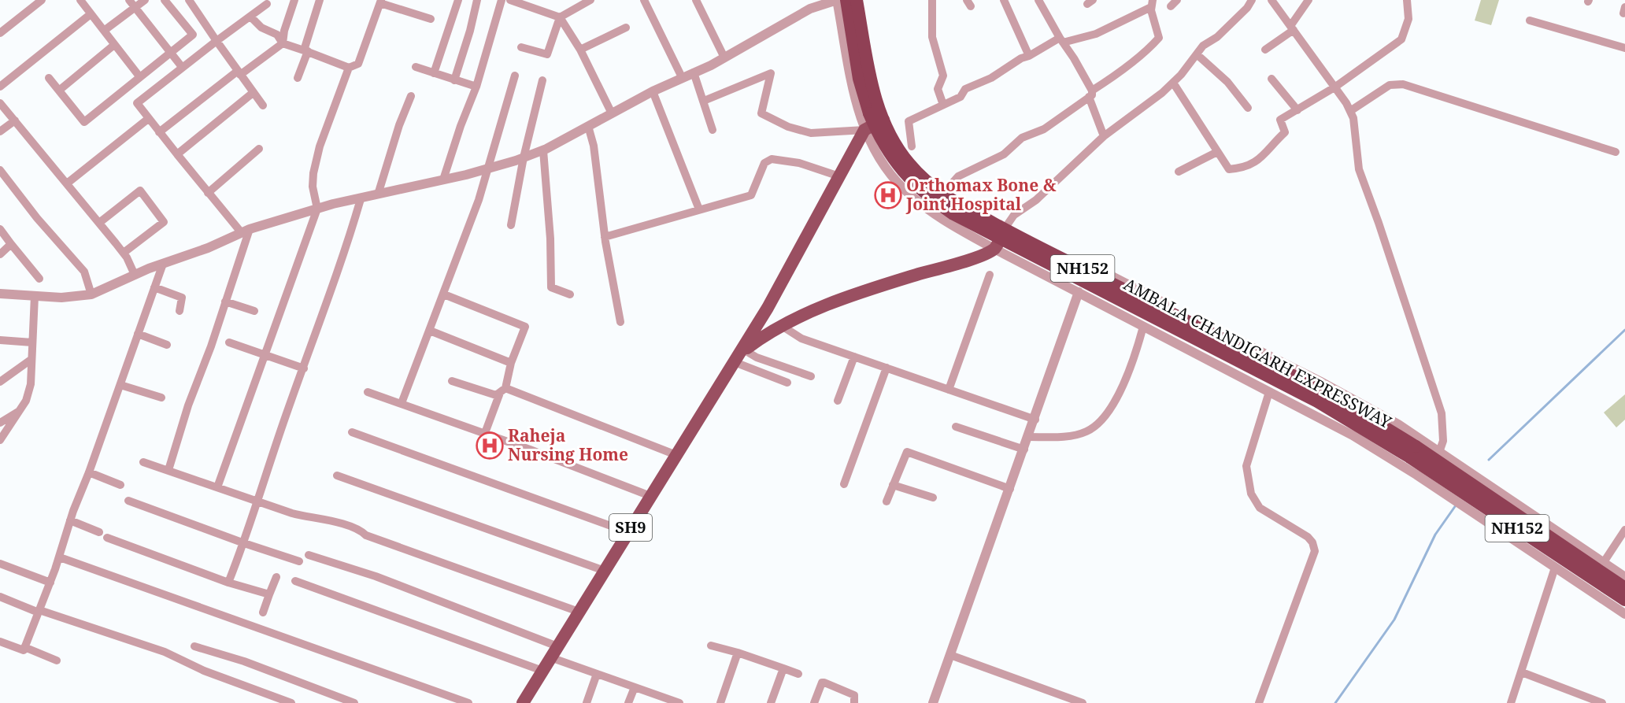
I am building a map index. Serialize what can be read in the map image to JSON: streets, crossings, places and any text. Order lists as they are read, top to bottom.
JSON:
{
  "streets": {
    "highway": ["NH152", "AMBALA CHANDIGARH EXPRESSWAY"],
    "main road": ["SH9"]
  },
  "places": {
    "hospital": ["Orthomax Bone & Joint Hospital", "Raheja Nursing Home"]
  }
}
